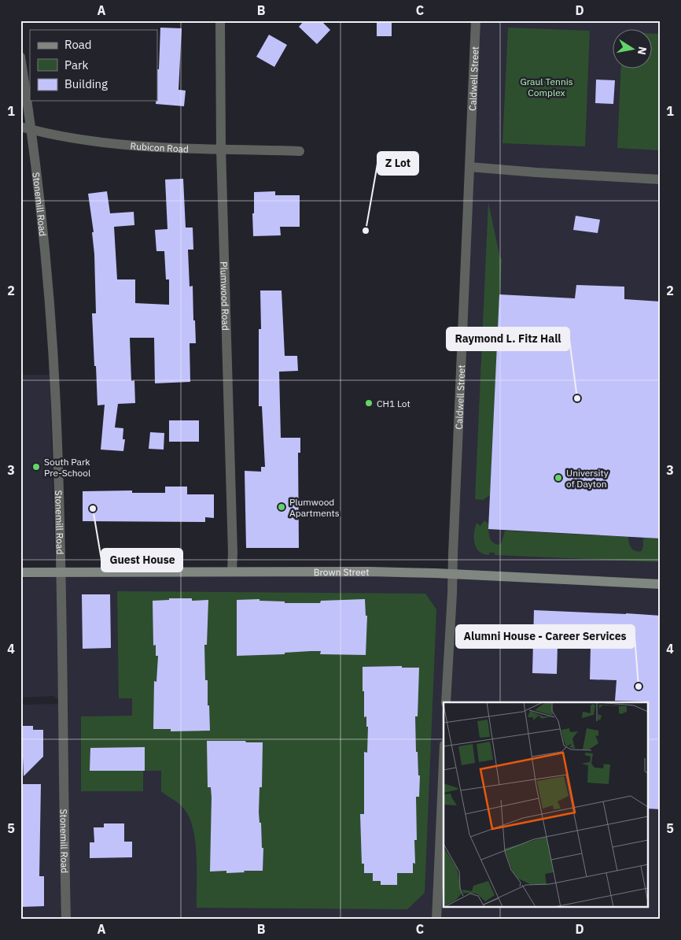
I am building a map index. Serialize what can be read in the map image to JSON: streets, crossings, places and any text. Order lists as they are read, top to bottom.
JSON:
{
  "streets": {
    "street": [
      "Caldwell Street",
      "Rubicon Road",
      "Stonemill Road",
      "Plumwood Road",
      "Brown Street"
    ]
  },
  "crossings": [
    ["Caldwell Street", "Brown Street"],
    ["Rubicon Road", "Stonemill Road"],
    ["Rubicon Road", "Plumwood Road"],
    ["Stonemill Road", "Brown Street"],
    ["Plumwood Road", "Brown Street"]
  ],
  "parks": ["Graul Tennis Complex"],
  "places": [
    "Z Lot",
    "Raymond L. Fitz Hall",
    "CH1 Lot",
    "South Park Pre-School",
    "University of Dayton",
    "Plumwood Apartments",
    "Guest House",
    "Alumni House - Career Services"
  ],
  "legend": ["Road", "Park", "Building"],
  "north": "right",
  "grid": {
    "columns": [
      "A",
      "B",
      "C",
      "D"
    ],
    "rows": [
      "1",
      "2",
      "3",
      "4",
      "5"
    ]
  }
}
